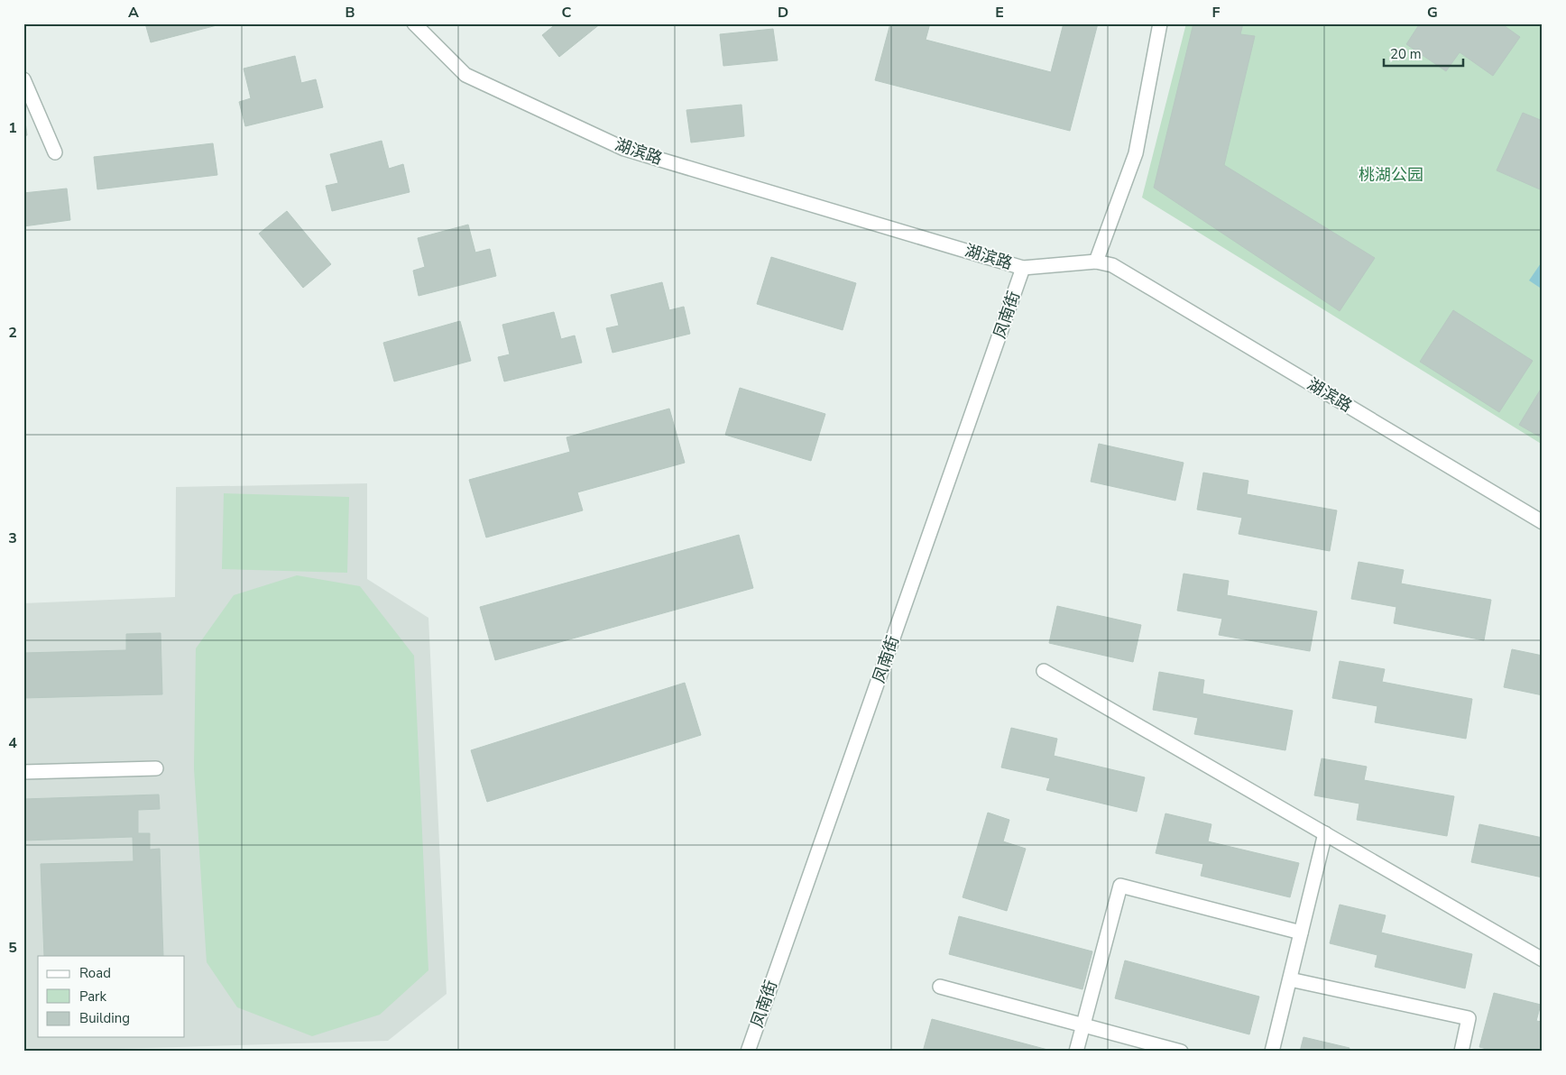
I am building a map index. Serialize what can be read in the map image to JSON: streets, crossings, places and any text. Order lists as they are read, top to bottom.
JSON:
{
  "streets": {
    "street": ["湖滨路", "凤南街"]
  },
  "crossings": [
    ["湖滨路", "凤南街"]
  ],
  "parks": ["桃湖公园"],
  "legend": ["Road", "Park", "Building"],
  "scale_bar": "20 m",
  "grid": {
    "columns": [
      "A",
      "B",
      "C",
      "D",
      "E",
      "F",
      "G"
    ],
    "rows": [
      "1",
      "2",
      "3",
      "4",
      "5"
    ]
  }
}
